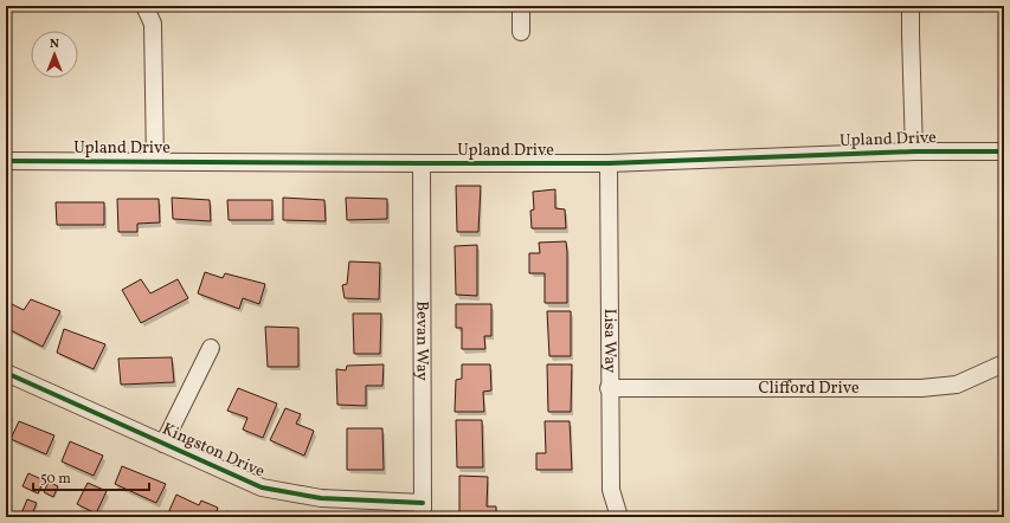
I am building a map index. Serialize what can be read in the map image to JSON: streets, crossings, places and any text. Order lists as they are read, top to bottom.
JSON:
{
  "streets": {
    "street": [
      "Upland Drive",
      "Bevan Way",
      "Lisa Way",
      "Clifford Drive",
      "Kingston Drive"
    ]
  },
  "crossings": [
    ["Upland Drive", "Bevan Way"],
    ["Upland Drive", "Lisa Way"],
    ["Bevan Way", "Kingston Drive"],
    ["Lisa Way", "Clifford Drive"]
  ],
  "scale_bar": "50 m",
  "north": "top"
}
